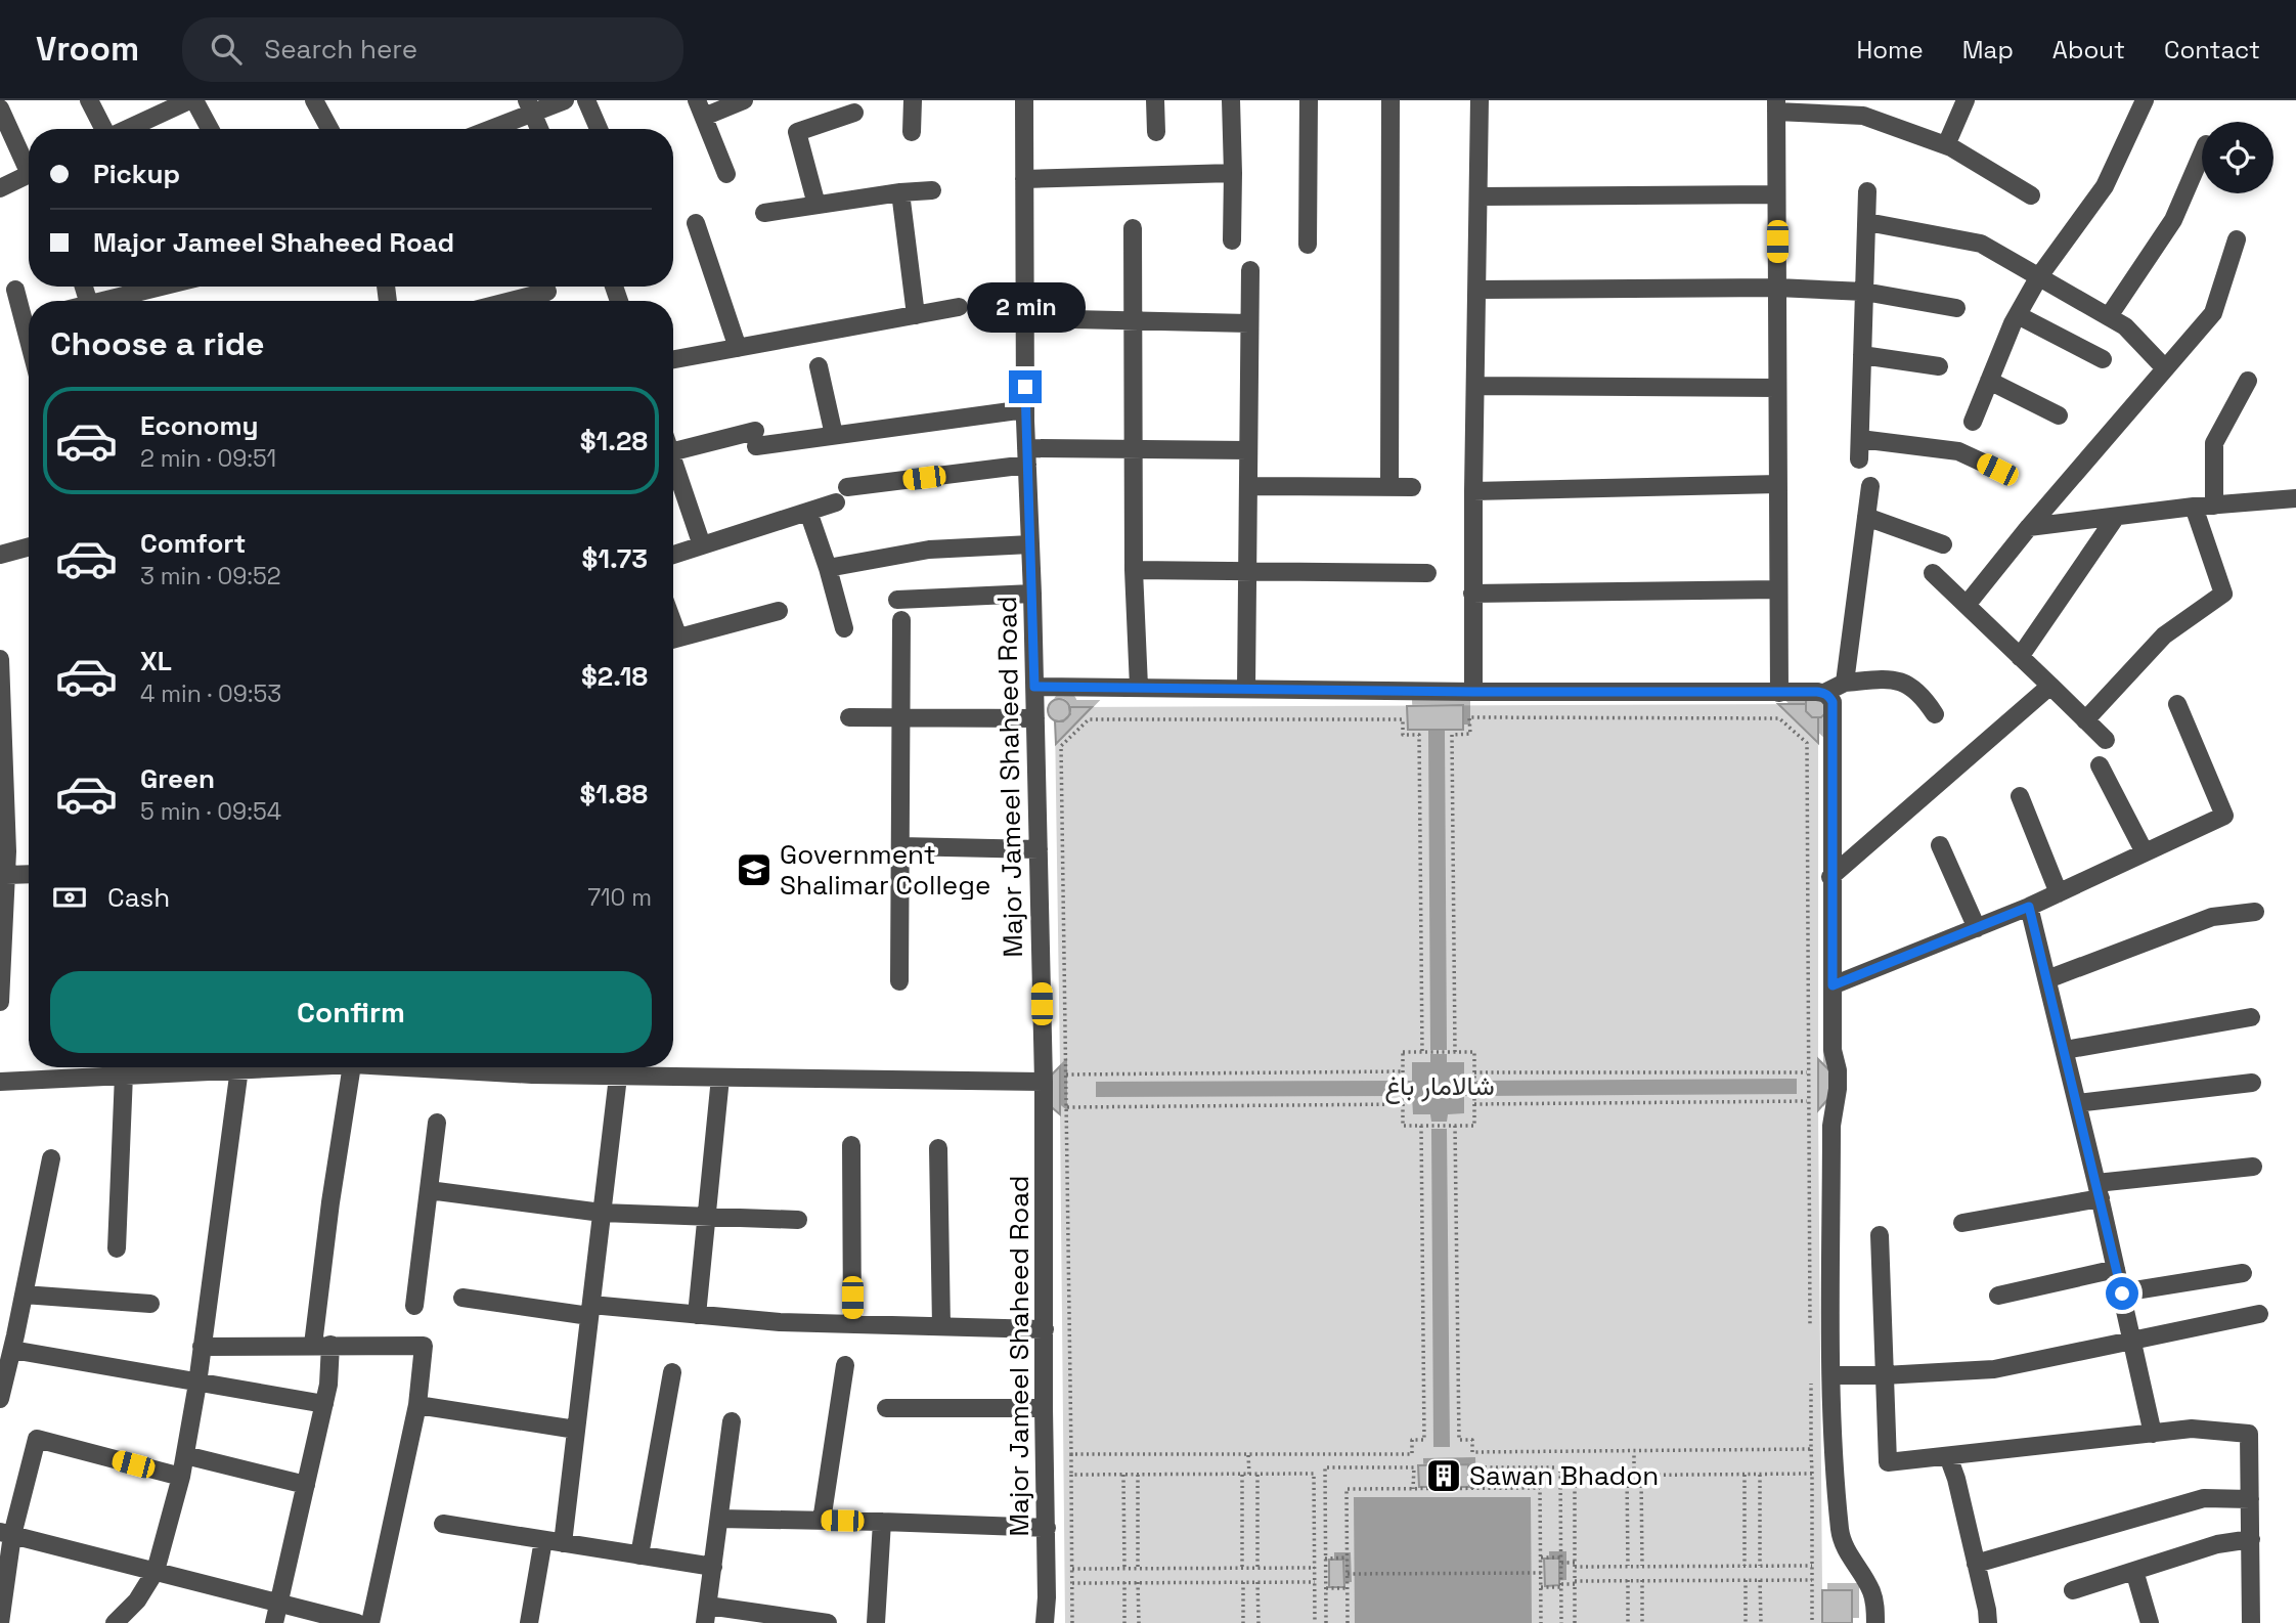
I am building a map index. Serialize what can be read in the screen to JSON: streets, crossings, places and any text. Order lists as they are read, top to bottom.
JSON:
{
  "streets": {
    "street": ["Major Jameel Shaheed Road"]
  },
  "parks": ["شالامار باغ"],
  "places": {
    "school or university": ["Government Shalimar College"],
    "building": ["Sawan Bhadon"]
  },
  "page": {
    "header": "Vroom",
    "search": "Search here",
    "nav": [
      "Home",
      "Map",
      "About",
      "Contact"
    ],
    "banner": ["Pickup", "Major Jameel Shaheed Road"],
    "bubble": "2 min",
    "heading": "Choose a ride",
    "list": [
      {
        "name": "Economy",
        "note": "2 min · 09:51",
        "value": "$1.28"
      },
      {
        "name": "Comfort",
        "note": "3 min · 09:52",
        "value": "$1.73"
      },
      {
        "name": "XL",
        "note": "4 min · 09:53",
        "value": "$2.18"
      },
      {
        "name": "Green",
        "note": "5 min · 09:54",
        "value": "$1.88"
      }
    ],
    "pay": ["Cash", "710 m"],
    "buttons": "Confirm"
  }
}
